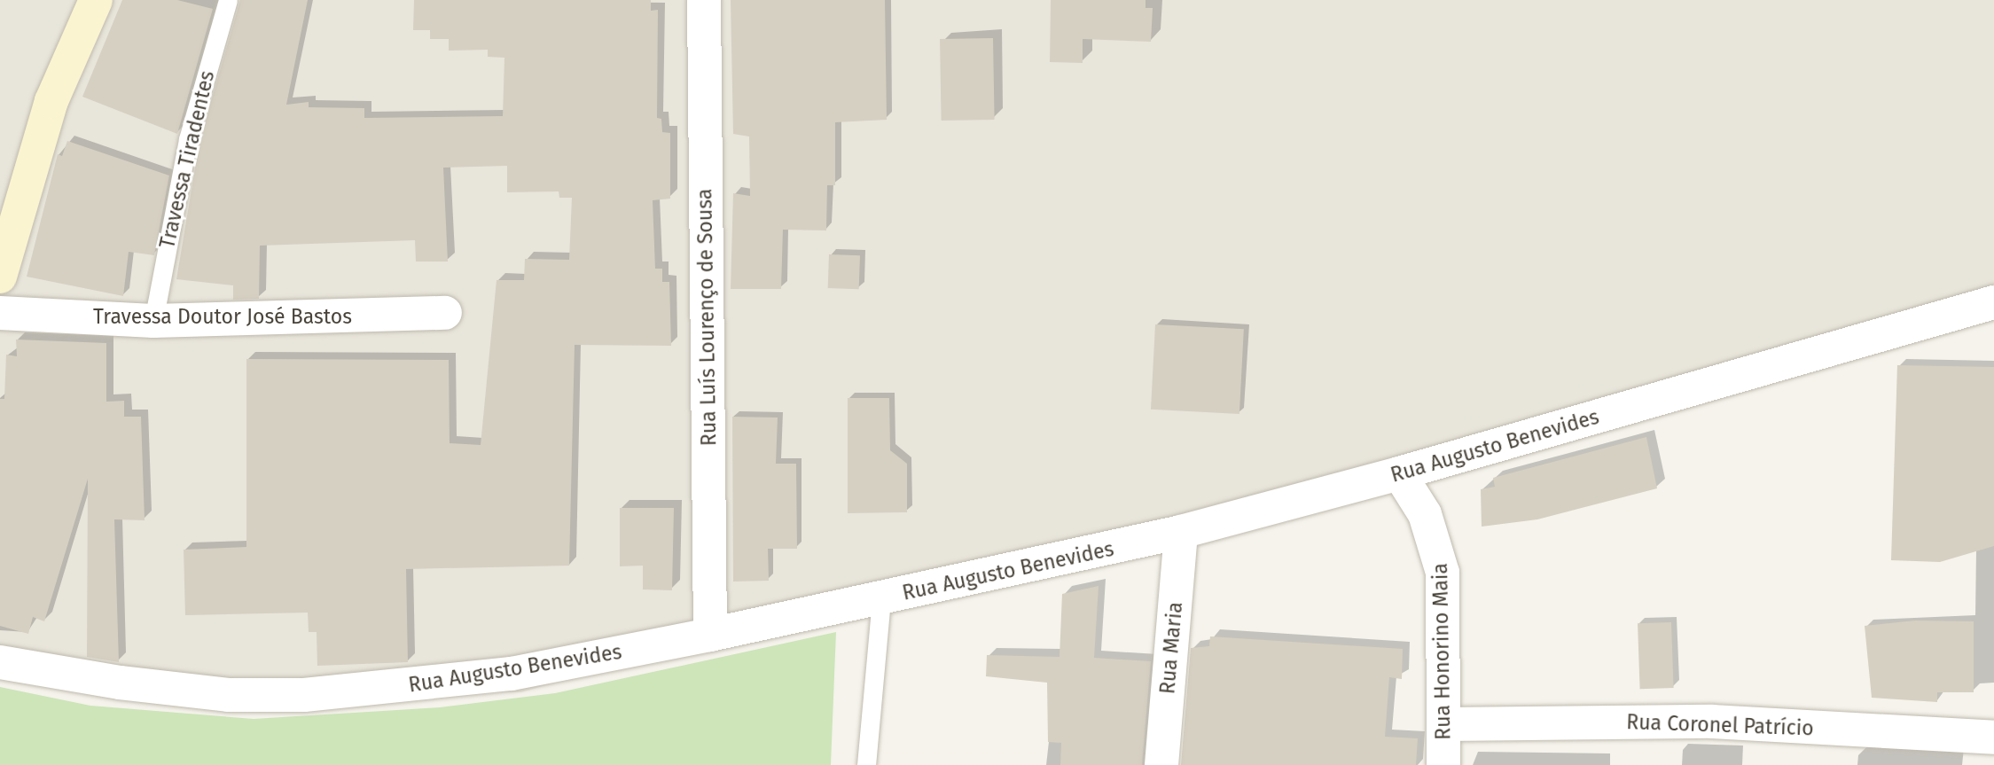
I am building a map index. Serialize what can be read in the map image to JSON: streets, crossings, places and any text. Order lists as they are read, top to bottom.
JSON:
{
  "streets": {
    "street": [
      "Travessa Doutor José Bastos",
      "Rua Luís Lourenço de Sousa",
      "Rua Augusto Benevides",
      "Rua Maria",
      "Rua Honorino Maia",
      "Rua Coronel Patrício"
    ],
    "lane": ["Travessa Tiradentes"]
  },
  "crossings": [
    ["Travessa Tiradentes", "Travessa Doutor José Bastos"],
    ["Rua Luís Lourenço de Sousa", "Rua Augusto Benevides"],
    ["Rua Augusto Benevides", "Rua Maria"],
    ["Rua Augusto Benevides", "Rua Honorino Maia"],
    ["Rua Honorino Maia", "Rua Coronel Patrício"]
  ]
}
